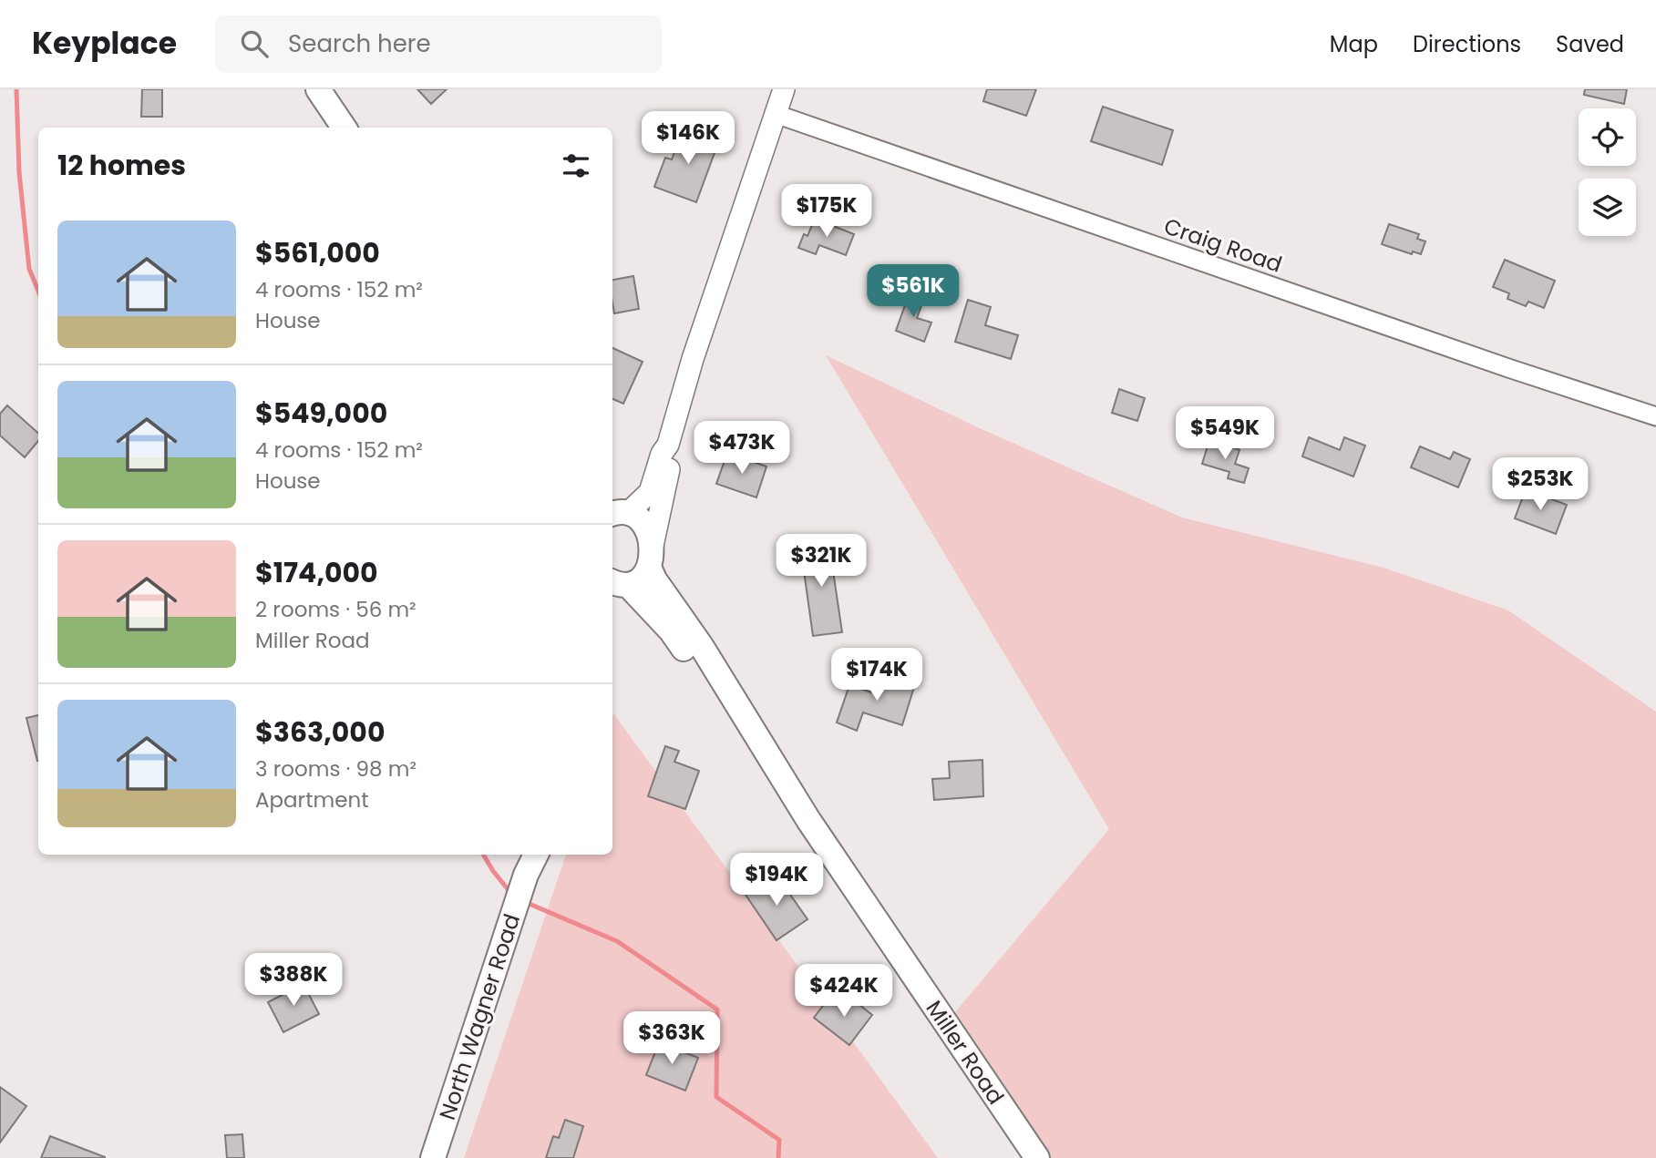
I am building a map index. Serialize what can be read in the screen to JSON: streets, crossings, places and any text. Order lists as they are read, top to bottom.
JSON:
{
  "streets": {
    "main road": ["North Wagner Road", "Miller Road"],
    "street": ["Craig Road"]
  },
  "page": {
    "header": "Keyplace",
    "search": "Search here",
    "nav": ["Map", "Directions", "Saved"],
    "price": [
      "$146K",
      "$175K",
      "$561K",
      "$549K",
      "$473K",
      "$253K",
      "$321K",
      "$174K",
      "$194K",
      "$388K",
      "$424K",
      "$363K"
    ],
    "heading": "12 homes",
    "list": [
      {
        "name": "$561,000",
        "note": "4 rooms · 152 m² · House"
      },
      {
        "name": "$549,000",
        "note": "4 rooms · 152 m² · House"
      },
      {
        "name": "$174,000",
        "note": "2 rooms · 56 m² · Miller Road"
      },
      {
        "name": "$363,000",
        "note": "3 rooms · 98 m² · Apartment"
      }
    ]
  }
}
